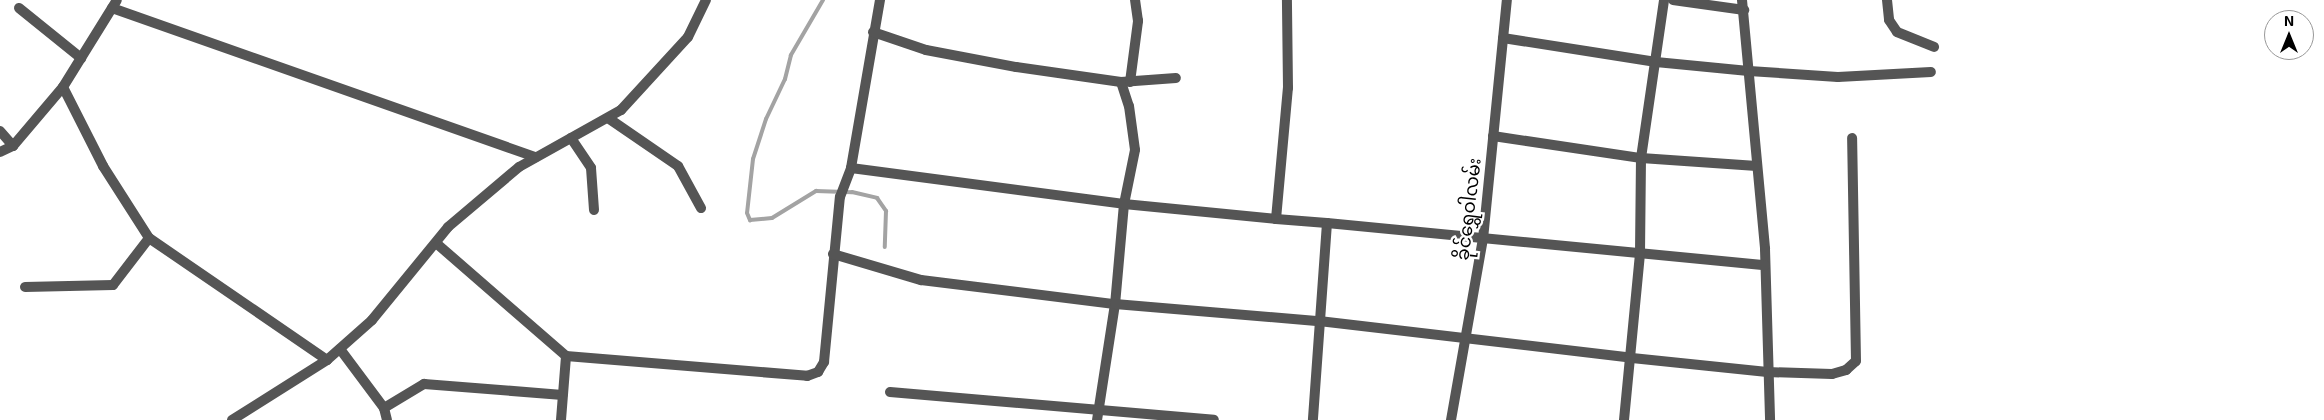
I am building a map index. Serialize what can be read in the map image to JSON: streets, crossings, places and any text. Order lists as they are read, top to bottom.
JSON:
{
  "streets": {
    "street": ["ခိုင်ရွှေဝါလမ်း"]
  },
  "north": "top"
}
